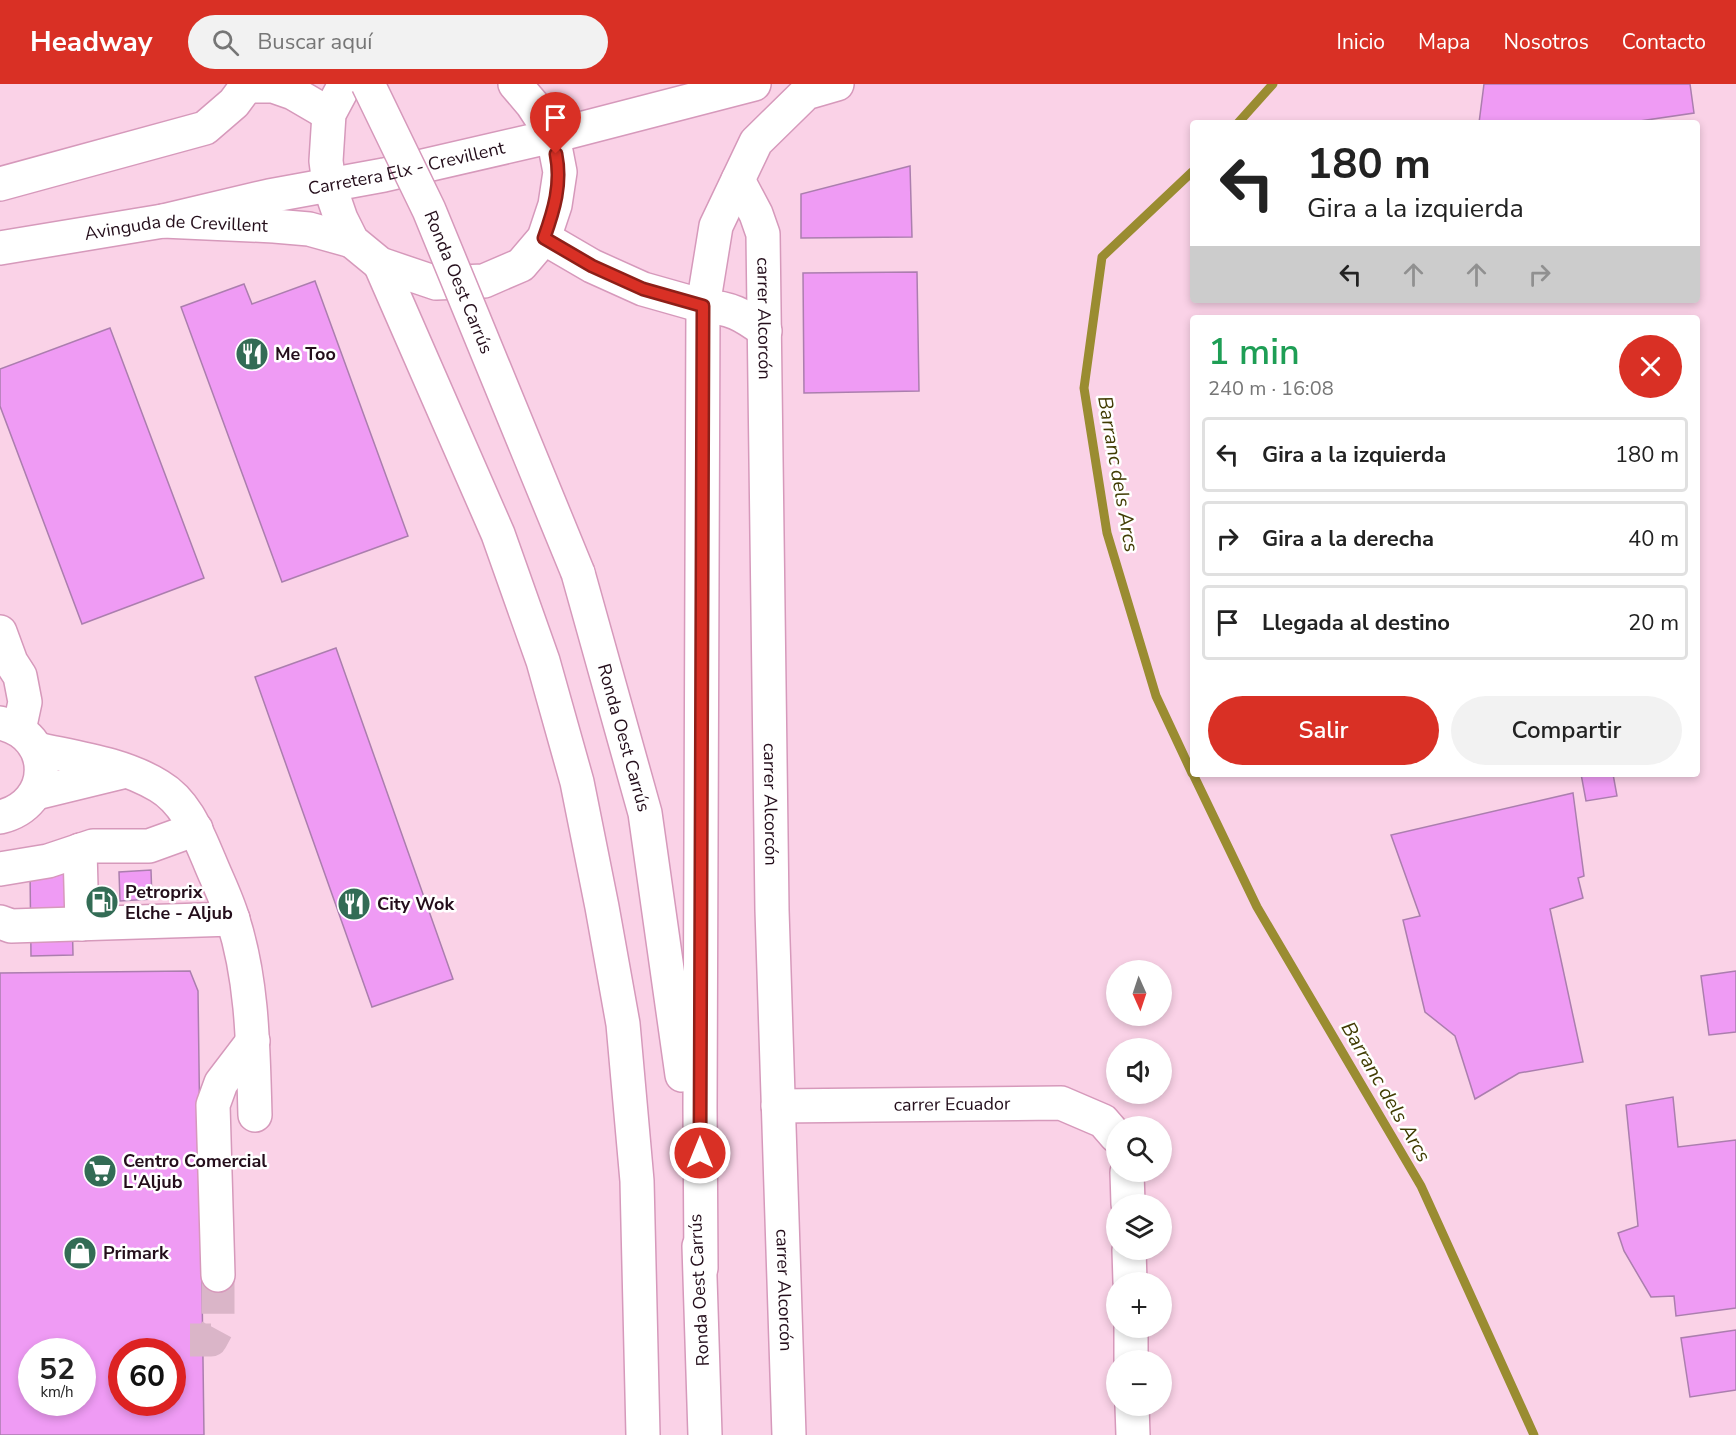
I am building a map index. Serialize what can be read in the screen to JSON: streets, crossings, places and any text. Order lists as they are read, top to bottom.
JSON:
{
  "streets": {
    "main road": [
      "Carretera Elx - Crevillent",
      "Avinguda de Crevillent",
      "Ronda Oest Carrús",
      "carrer Alcorcón",
      "carrer Ecuador"
    ]
  },
  "crossings": [
    ["Carretera Elx - Crevillent", "Avinguda de Crevillent"],
    ["carrer Alcorcón", "carrer Ecuador"]
  ],
  "water": ["Barranc dels Arcs"],
  "places": {
    "restaurant": ["Me Too", "City Wok"],
    "fuel station": ["Petroprix Elche - Aljub"],
    "supermarket": ["Centro Comercial L'Aljub"],
    "shop": ["Primark"]
  },
  "north": "bottom",
  "page": {
    "header": "Headway",
    "search": "Buscar aquí",
    "nav": [
      "Inicio",
      "Mapa",
      "Nosotros",
      "Contacto"
    ],
    "turn": ["180 m", "Gira a la izquierda"],
    "heading": ["1 min", "240 m · 16:08"],
    "list": [
      {
        "name": "Gira a la izquierda",
        "value": "180 m"
      },
      {
        "name": "Gira a la derecha",
        "value": "40 m"
      },
      {
        "name": "Llegada al destino",
        "value": "20 m"
      }
    ],
    "buttons": ["Salir", "Compartir"],
    "map_buttons": ["+", "−"],
    "speed": "52 km/h",
    "limit": "60"
  }
}
